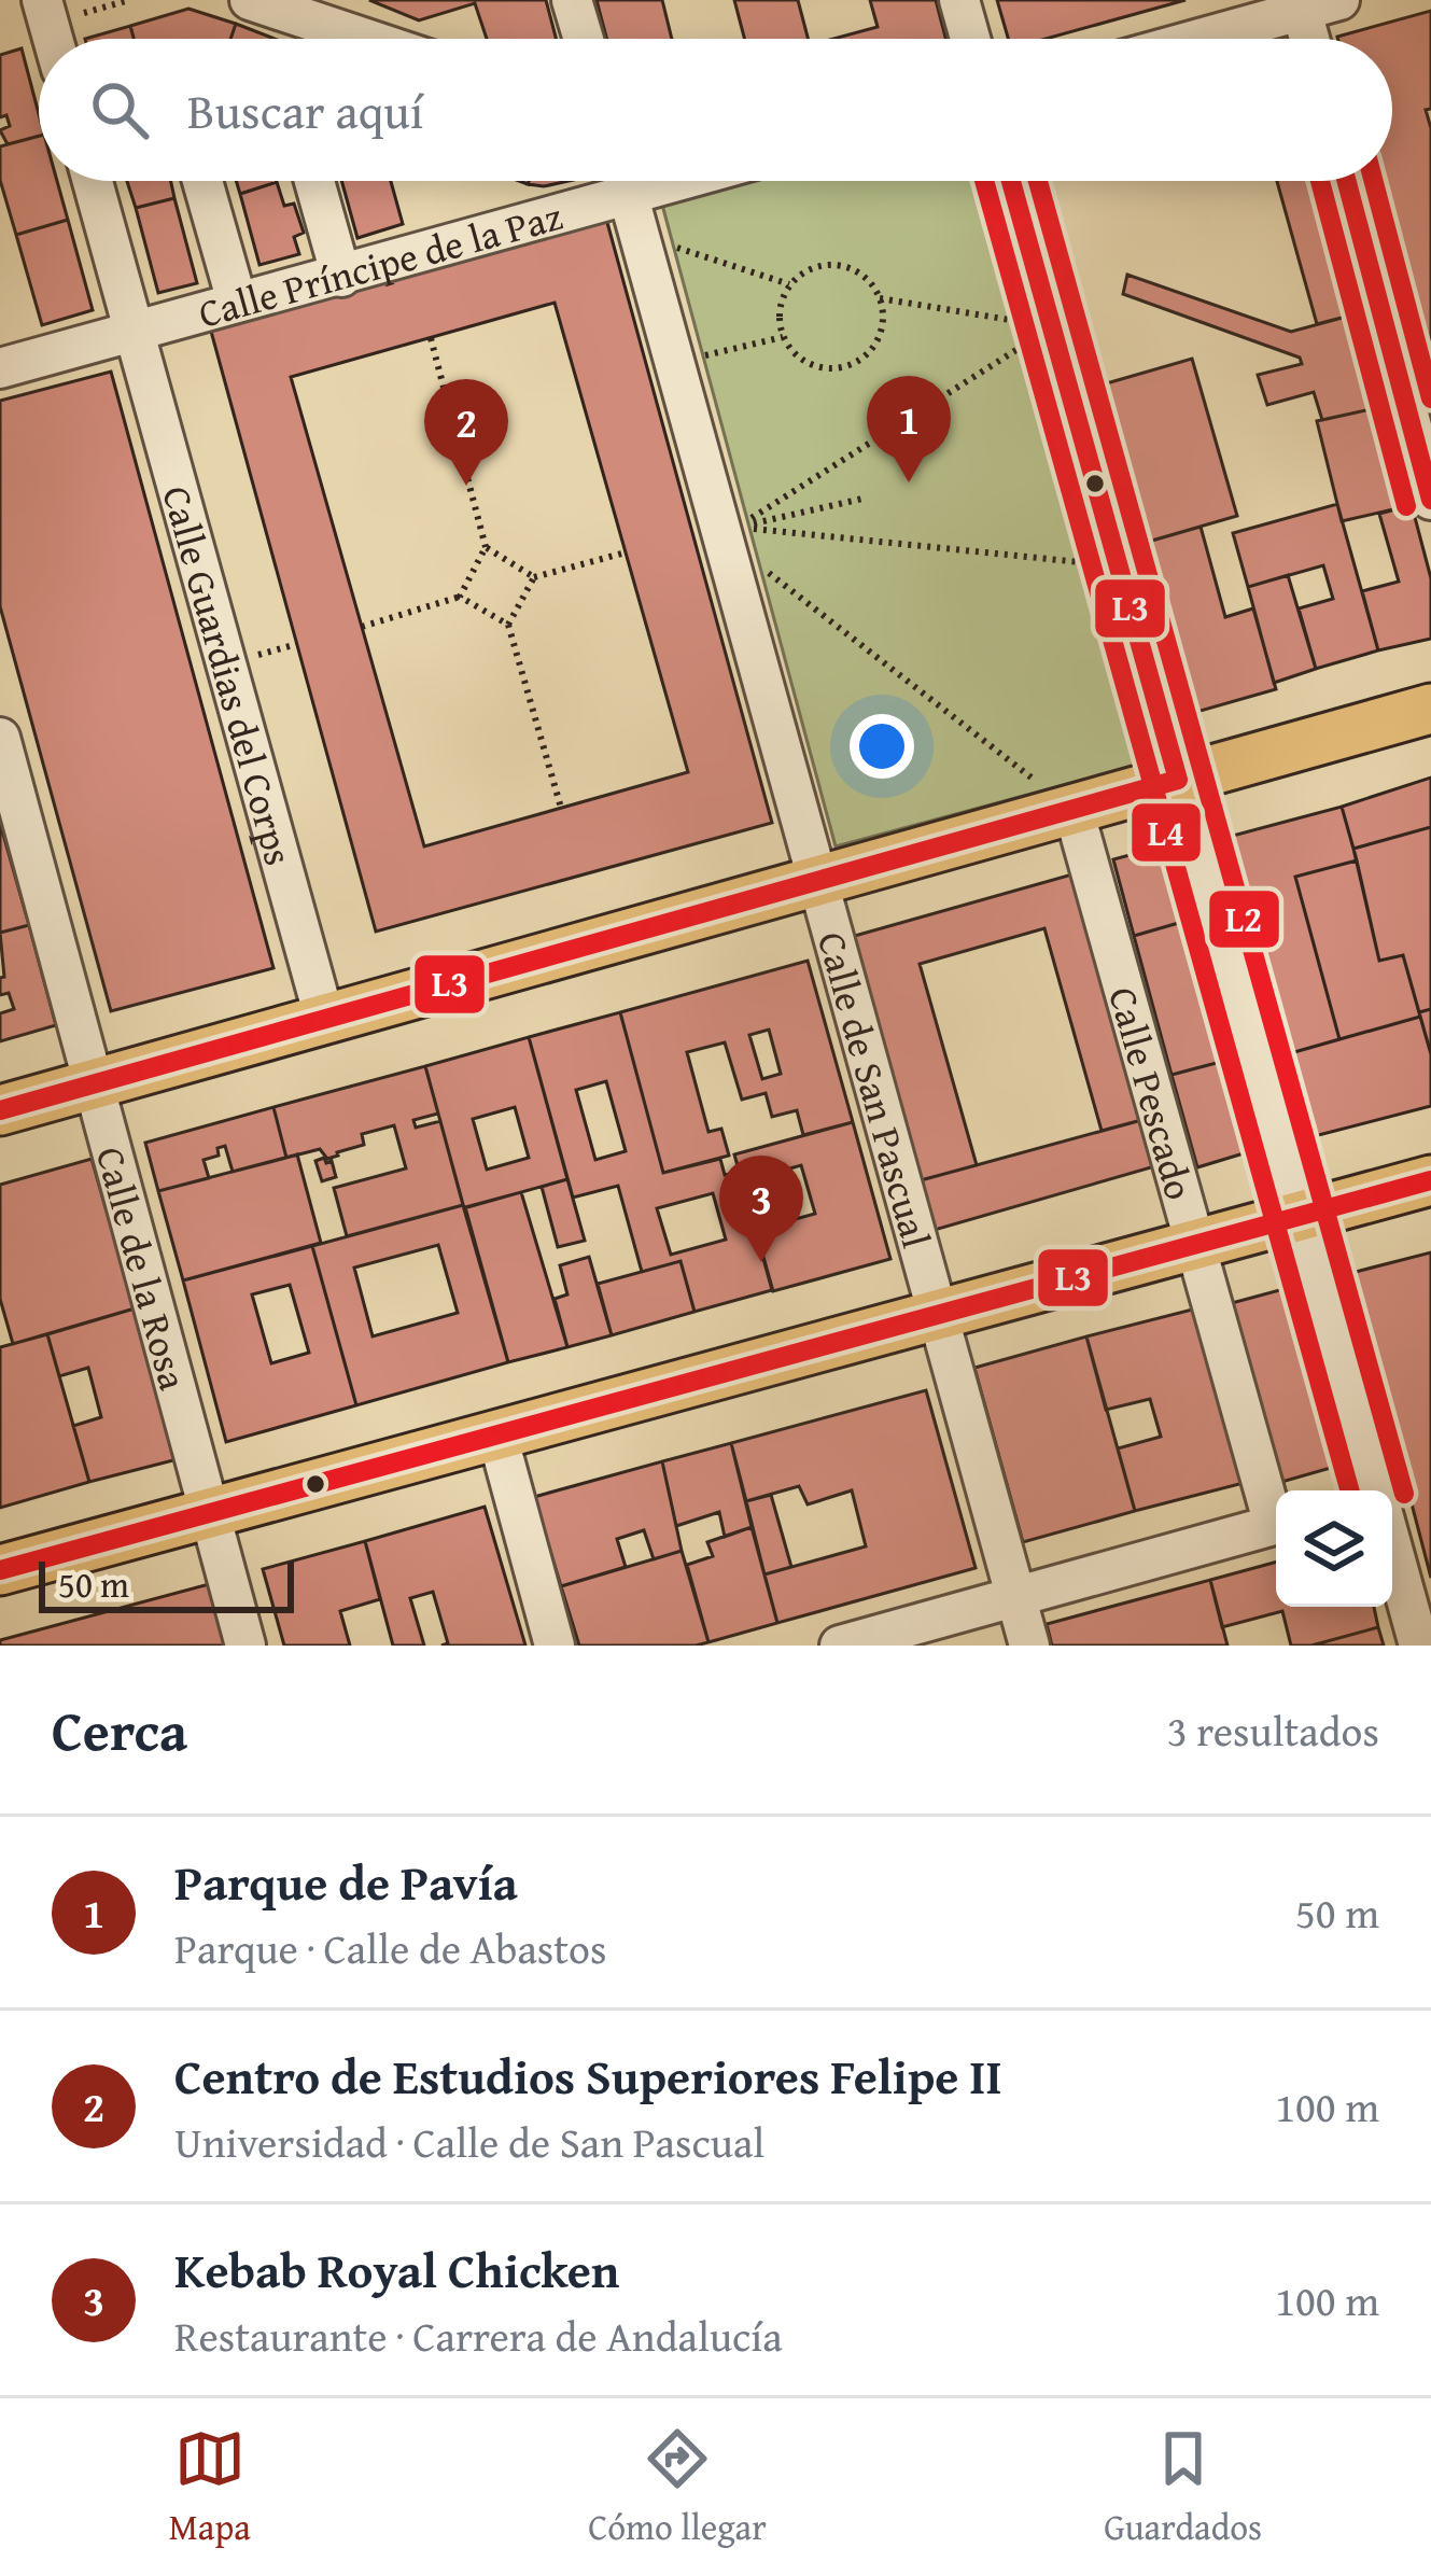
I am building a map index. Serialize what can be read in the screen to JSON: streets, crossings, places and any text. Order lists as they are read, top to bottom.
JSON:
{
  "streets": {
    "street": [
      "Calle Príncipe de la Paz",
      "Calle Guardias del Corps",
      "Calle de San Pascual",
      "Calle Pescado",
      "Calle de la Rosa"
    ]
  },
  "crossings": [
    ["Calle Príncipe de la Paz", "Calle Guardias del Corps"]
  ],
  "lines": ["transit line L3", "transit line L4", "transit line L2"],
  "scale_bar": "50 m",
  "page": {
    "search": "Buscar aquí",
    "pins": ["1", "2", "3"],
    "scale": "50 m",
    "heading": ["Cerca", "3 resultados"],
    "list": [
      {
        "mark": "1",
        "name": "Parque de Pavía",
        "note": "Parque · Calle de Abastos",
        "value": "50 m"
      },
      {
        "mark": "2",
        "name": "Centro de Estudios Superiores Felipe II",
        "note": "Universidad · Calle de San Pascual",
        "value": "100 m"
      },
      {
        "mark": "3",
        "name": "Kebab Royal Chicken",
        "note": "Restaurante · Carrera de Andalucía",
        "value": "100 m"
      }
    ],
    "nav": ["Mapa", "Cómo llegar", "Guardados"]
  }
}
